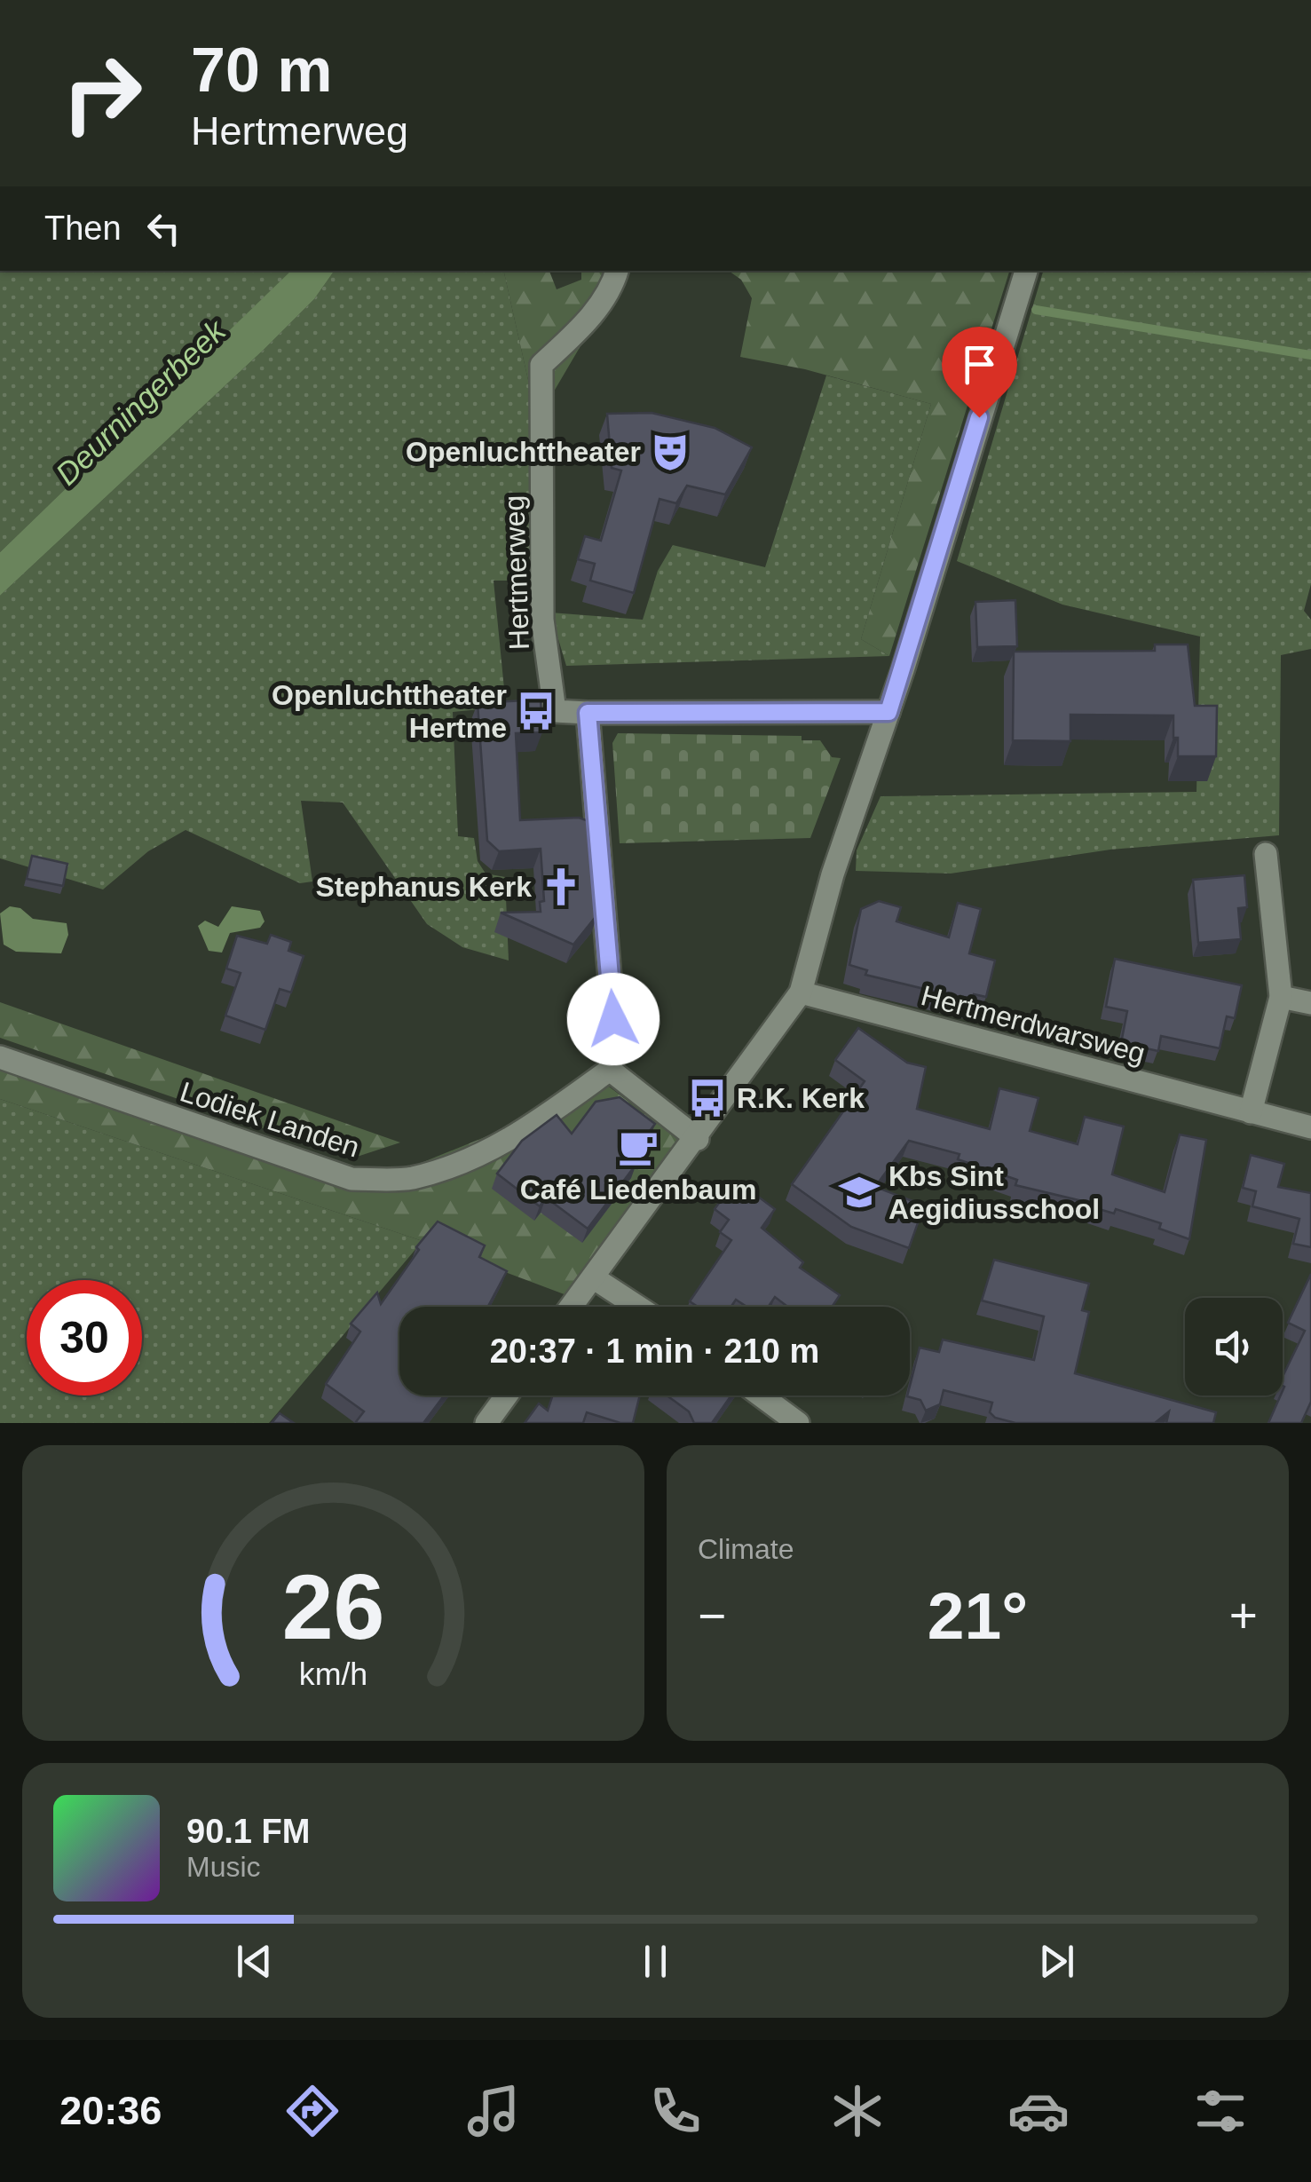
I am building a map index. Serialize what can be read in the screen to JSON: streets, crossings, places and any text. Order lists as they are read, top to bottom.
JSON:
{
  "streets": {
    "street": ["Hertmerweg", "Hertmerdwarsweg", "Lodiek Landen"]
  },
  "water": ["Deurningerbeek"],
  "places": {
    "theatre": ["Openluchttheater"],
    "bus stop": ["Openluchttheater Hertme", "R.K. Kerk"],
    "church": ["Stephanus Kerk"],
    "cafe": ["Café Liedenbaum"],
    "school or university": ["Kbs Sint Aegidiusschool"]
  },
  "page": {
    "turn": ["70 m", "Hertmerweg"],
    "then": "Then",
    "limit": "30",
    "trip": "20:37 · 1 min · 210 m",
    "tile": "Climate",
    "heat": ["−", "21°", "+"],
    "song": ["90.1 FM", "Music"],
    "tabs": "20:36",
    "gauge": ["26", "km/h"]
  }
}
